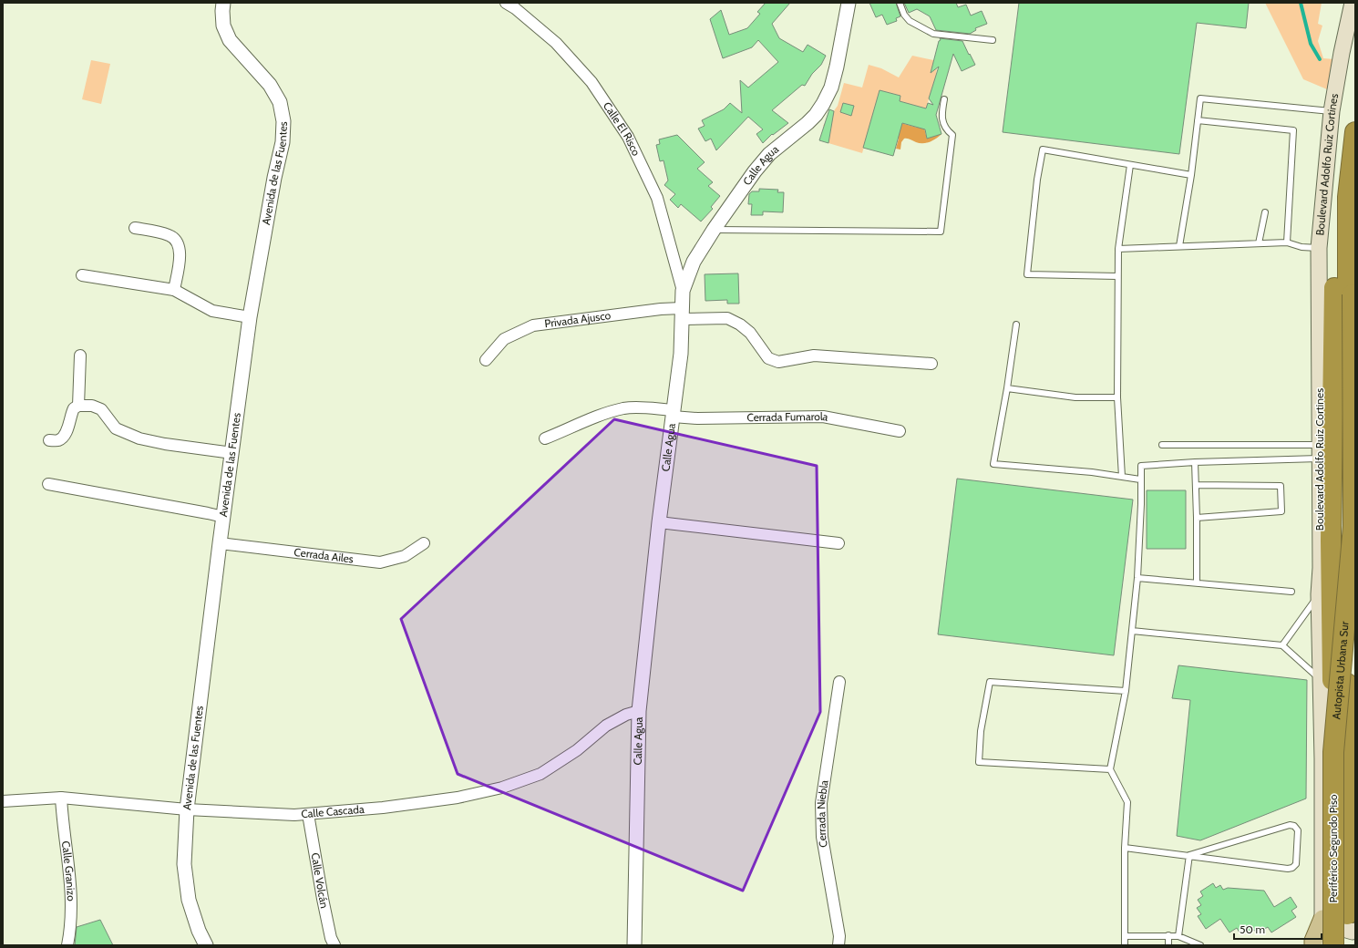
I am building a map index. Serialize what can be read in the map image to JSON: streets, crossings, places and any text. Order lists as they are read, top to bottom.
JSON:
{
  "streets": {
    "highway": ["Autopista Urbana Sur", "Periférico Segundo Piso"],
    "main road": ["Boulevard Adolfo Ruiz Cortines"],
    "street": [
      "Calle El Risco",
      "Calle Agua",
      "Avenida de las Fuentes",
      "Privada Ajusco",
      "Cerrada Fumarola",
      "Cerrada Ailes",
      "Calle Cascada",
      "Cerrada Niebla",
      "Calle Granizo",
      "Calle Volcán"
    ]
  },
  "crossings": [
    ["Calle El Risco", "Calle Agua"],
    ["Calle Agua", "Privada Ajusco"],
    ["Calle Agua", "Cerrada Fumarola"],
    ["Calle Agua", "Calle Cascada"],
    ["Avenida de las Fuentes", "Cerrada Ailes"],
    ["Avenida de las Fuentes", "Calle Cascada"],
    ["Autopista Urbana Sur", "Periférico Segundo Piso"],
    ["Calle Cascada", "Calle Granizo"],
    ["Calle Cascada", "Calle Volcán"]
  ],
  "scale_bar": "50 m"
}
